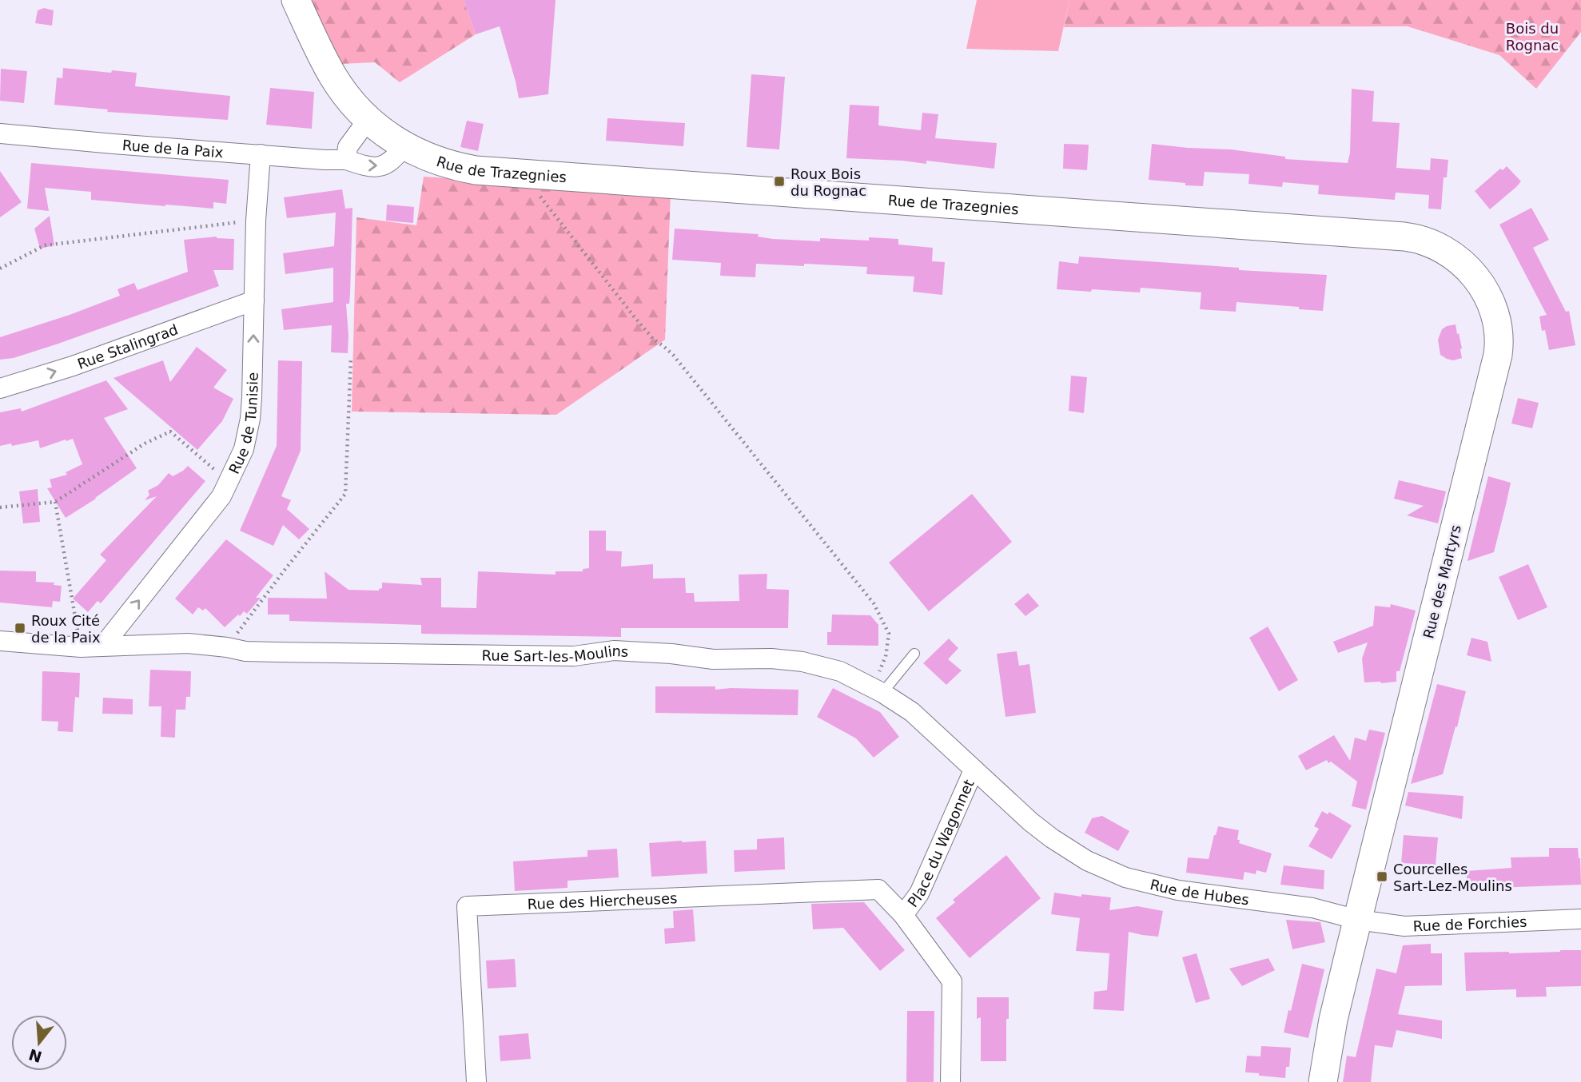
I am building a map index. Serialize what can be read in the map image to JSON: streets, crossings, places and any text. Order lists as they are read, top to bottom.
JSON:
{
  "streets": {
    "main road": ["Rue de Trazegnies", "Rue des Martyrs"],
    "street": [
      "Rue de la Paix",
      "Rue Stalingrad",
      "Rue de Tunisie",
      "Rue Sart-les-Moulins",
      "Place du Wagonnet",
      "Rue de Hubes",
      "Rue des Hiercheuses",
      "Rue de Forchies"
    ]
  },
  "crossings": [
    ["Rue de la Paix", "Rue de Trazegnies"],
    ["Rue de la Paix", "Rue de Tunisie"],
    ["Rue de Trazegnies", "Rue des Martyrs"],
    ["Rue Stalingrad", "Rue de Tunisie"],
    ["Rue de Tunisie", "Rue Sart-les-Moulins"],
    ["Rue des Martyrs", "Rue de Hubes"],
    ["Rue des Martyrs", "Rue de Forchies"],
    ["Rue Sart-les-Moulins", "Place du Wagonnet"],
    ["Rue Sart-les-Moulins", "Rue de Hubes"],
    ["Place du Wagonnet", "Rue des Hiercheuses"],
    ["Rue de Hubes", "Rue de Forchies"]
  ],
  "one_way": ["Rue Stalingrad", "Rue de Tunisie"],
  "parks": ["Bois du Rognac"],
  "places": {
    "transit": ["Roux Bois du Rognac", "Roux Cité de la Paix", "Courcelles Sart-Lez-Moulins"]
  },
  "north": "bottom"
}
